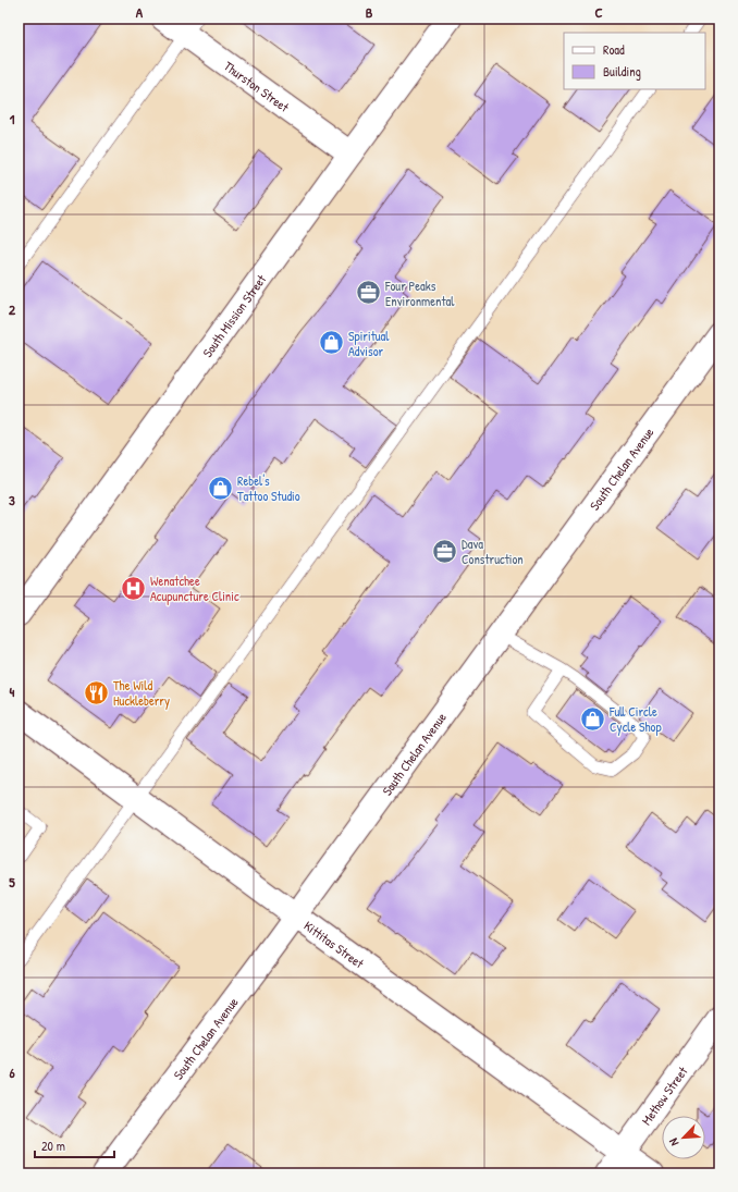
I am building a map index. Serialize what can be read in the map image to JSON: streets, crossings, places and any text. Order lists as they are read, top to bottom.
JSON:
{
  "streets": {
    "main road": [
      "Thurston Street",
      "South Mission Street",
      "South Chelan Avenue",
      "Kittitas Street",
      "Methow Street"
    ]
  },
  "crossings": [
    ["Thurston Street", "South Mission Street"],
    ["South Chelan Avenue", "Kittitas Street"],
    ["Kittitas Street", "Methow Street"]
  ],
  "places": {
    "office": ["Four Peaks Environmental", "Dava Construction"],
    "shop": ["Spiritual Advisor", "Rebel's Tattoo Studio", "Full Circle Cycle Shop"],
    "hospital": ["Wenatchee Acupuncture Clinic"],
    "restaurant": ["The Wild Huckleberry"]
  },
  "legend": ["Road", "Building"],
  "scale_bar": "20 m",
  "north": "bottom left",
  "grid": {
    "columns": ["A", "B", "C"],
    "rows": [
      "1",
      "2",
      "3",
      "4",
      "5",
      "6"
    ]
  }
}
